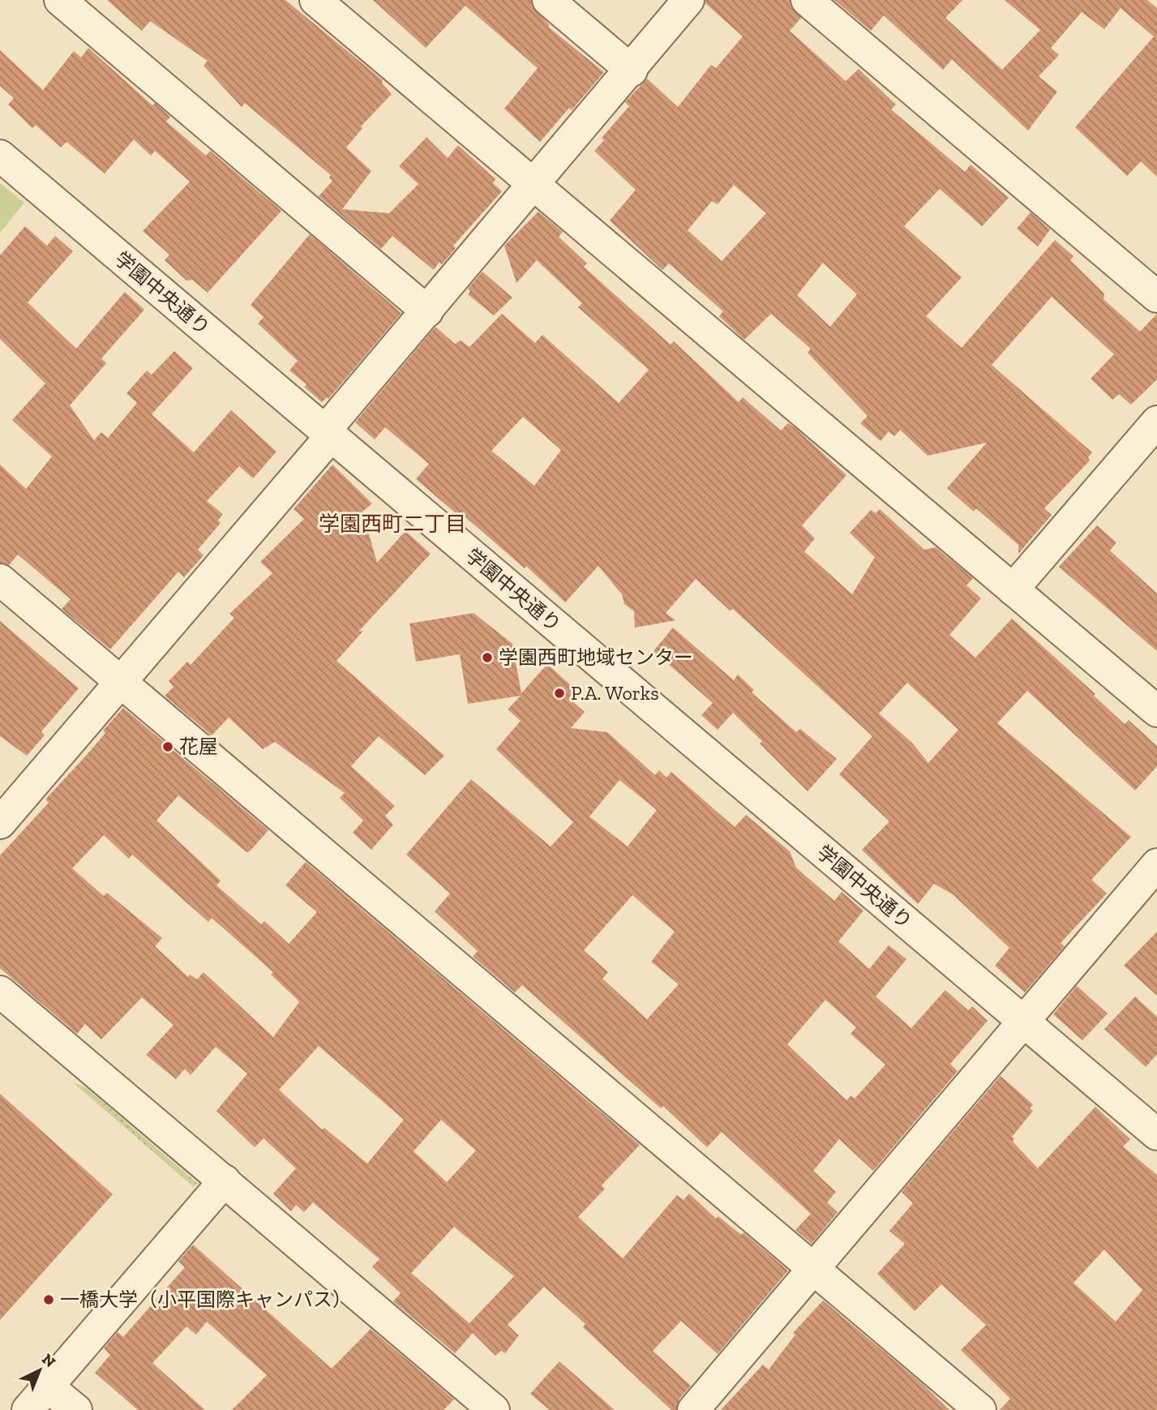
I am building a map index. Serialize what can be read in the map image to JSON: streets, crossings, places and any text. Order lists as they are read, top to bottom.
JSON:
{
  "streets": {
    "street": ["学園中央通り"]
  },
  "districts": ["学園西町二丁目"],
  "places": [
    "学園西町地域センター",
    "P.A. Works",
    "花屋",
    "一橋大学（小平国際キャンパス）"
  ],
  "north": "top right"
}
